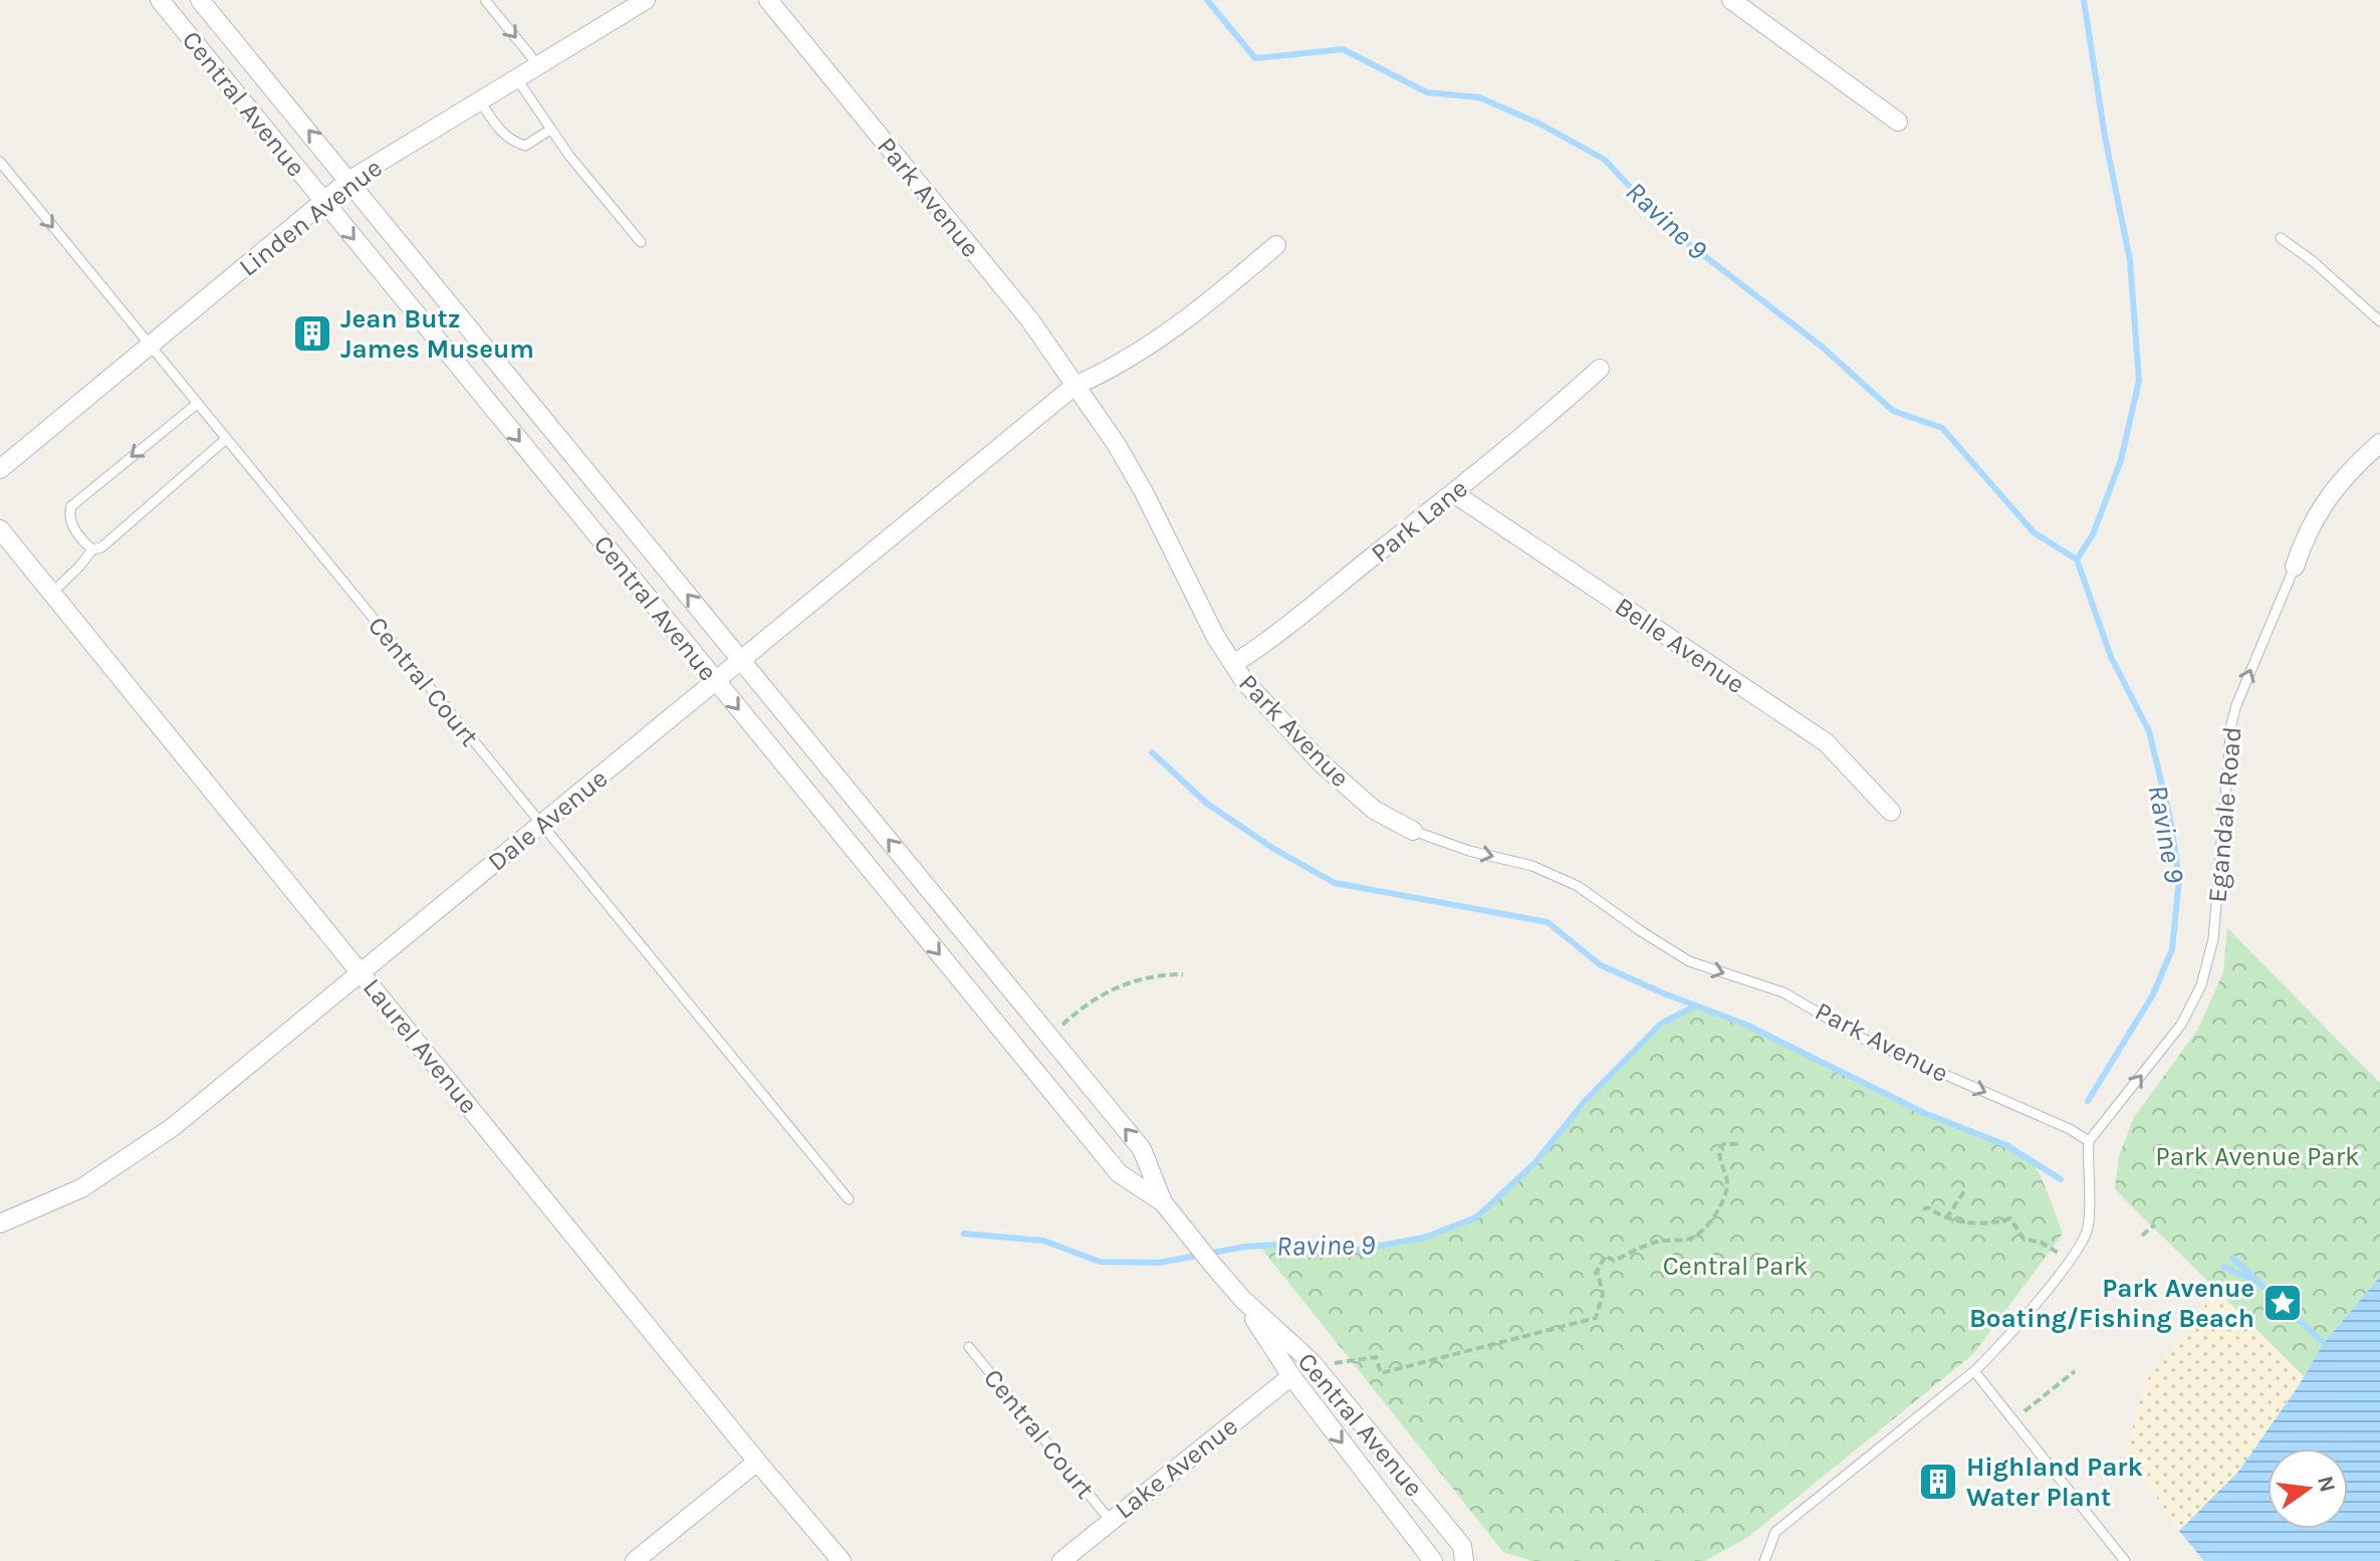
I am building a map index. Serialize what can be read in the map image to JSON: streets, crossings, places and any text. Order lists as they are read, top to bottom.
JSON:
{
  "streets": {
    "street": [
      "Central Avenue",
      "Park Avenue",
      "Linden Avenue",
      "Park Lane",
      "Belle Avenue",
      "Egandale Road",
      "Dale Avenue",
      "Laurel Avenue",
      "Lake Avenue"
    ],
    "lane": ["Central Court"]
  },
  "crossings": [
    ["Central Avenue", "Linden Avenue"],
    ["Central Avenue", "Dale Avenue"],
    ["Central Avenue", "Lake Avenue"],
    ["Park Avenue", "Park Lane"],
    ["Park Avenue", "Egandale Road"],
    ["Park Avenue", "Dale Avenue"],
    ["Linden Avenue", "Central Court"],
    ["Park Lane", "Belle Avenue"],
    ["Central Court", "Dale Avenue"],
    ["Central Court", "Lake Avenue"],
    ["Dale Avenue", "Laurel Avenue"]
  ],
  "one_way": ["Park Avenue", "Egandale Road"],
  "water": ["Ravine 9"],
  "parks": ["Park Avenue Park", "Central Park"],
  "places": {
    "building": ["Jean Butz James Museum", "Highland Park Water Plant"],
    "place": ["Park Avenue Boating/Fishing Beach"]
  },
  "north": "right"
}
